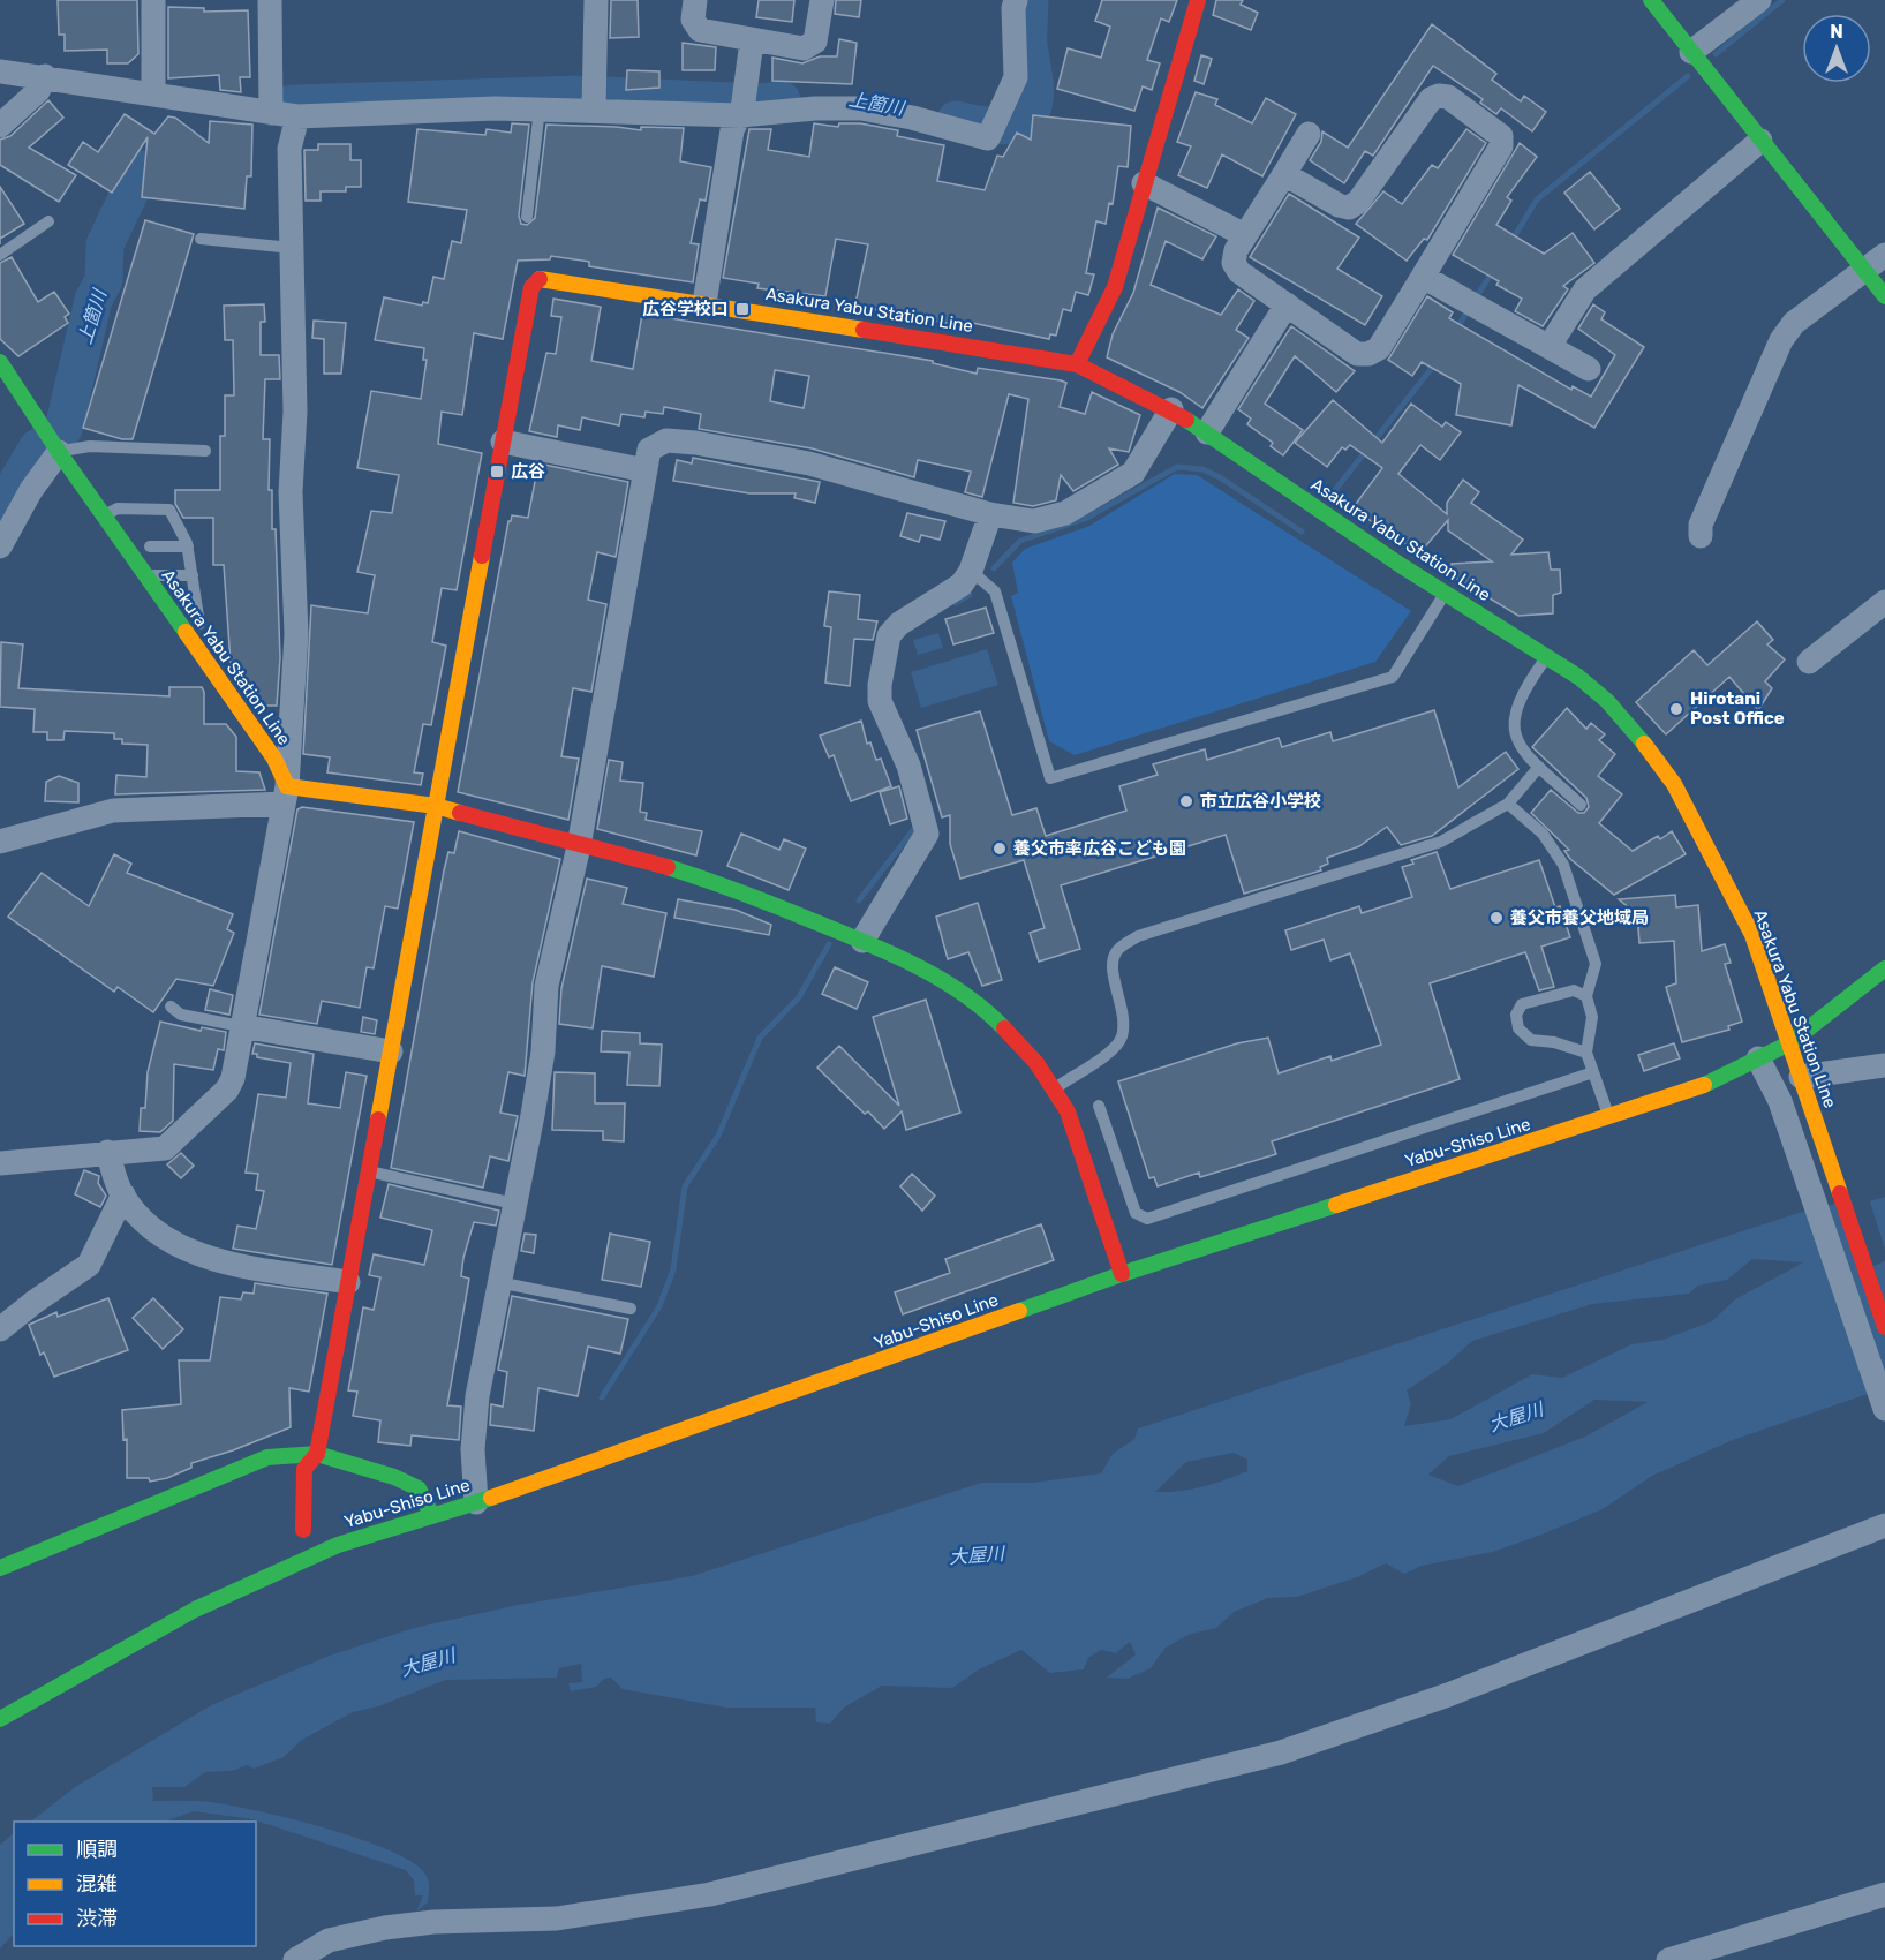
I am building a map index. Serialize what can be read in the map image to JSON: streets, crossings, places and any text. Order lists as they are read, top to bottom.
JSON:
{
  "streets": {
    "main road": ["Asakura Yabu Station Line", "Yabu-Shiso Line"]
  },
  "crossings": [
    ["Asakura Yabu Station Line", "Yabu-Shiso Line"]
  ],
  "water": ["上箇川", "大屋川"],
  "places": {
    "transit": ["広谷学校口", "広谷"],
    "other": [
      "Hirotani Post Office",
      "市立広谷小学校",
      "養父市率広谷こども園",
      "養父市養父地域局"
    ]
  },
  "legend": ["順調", "混雑", "渋滞"],
  "north": "top"
}
